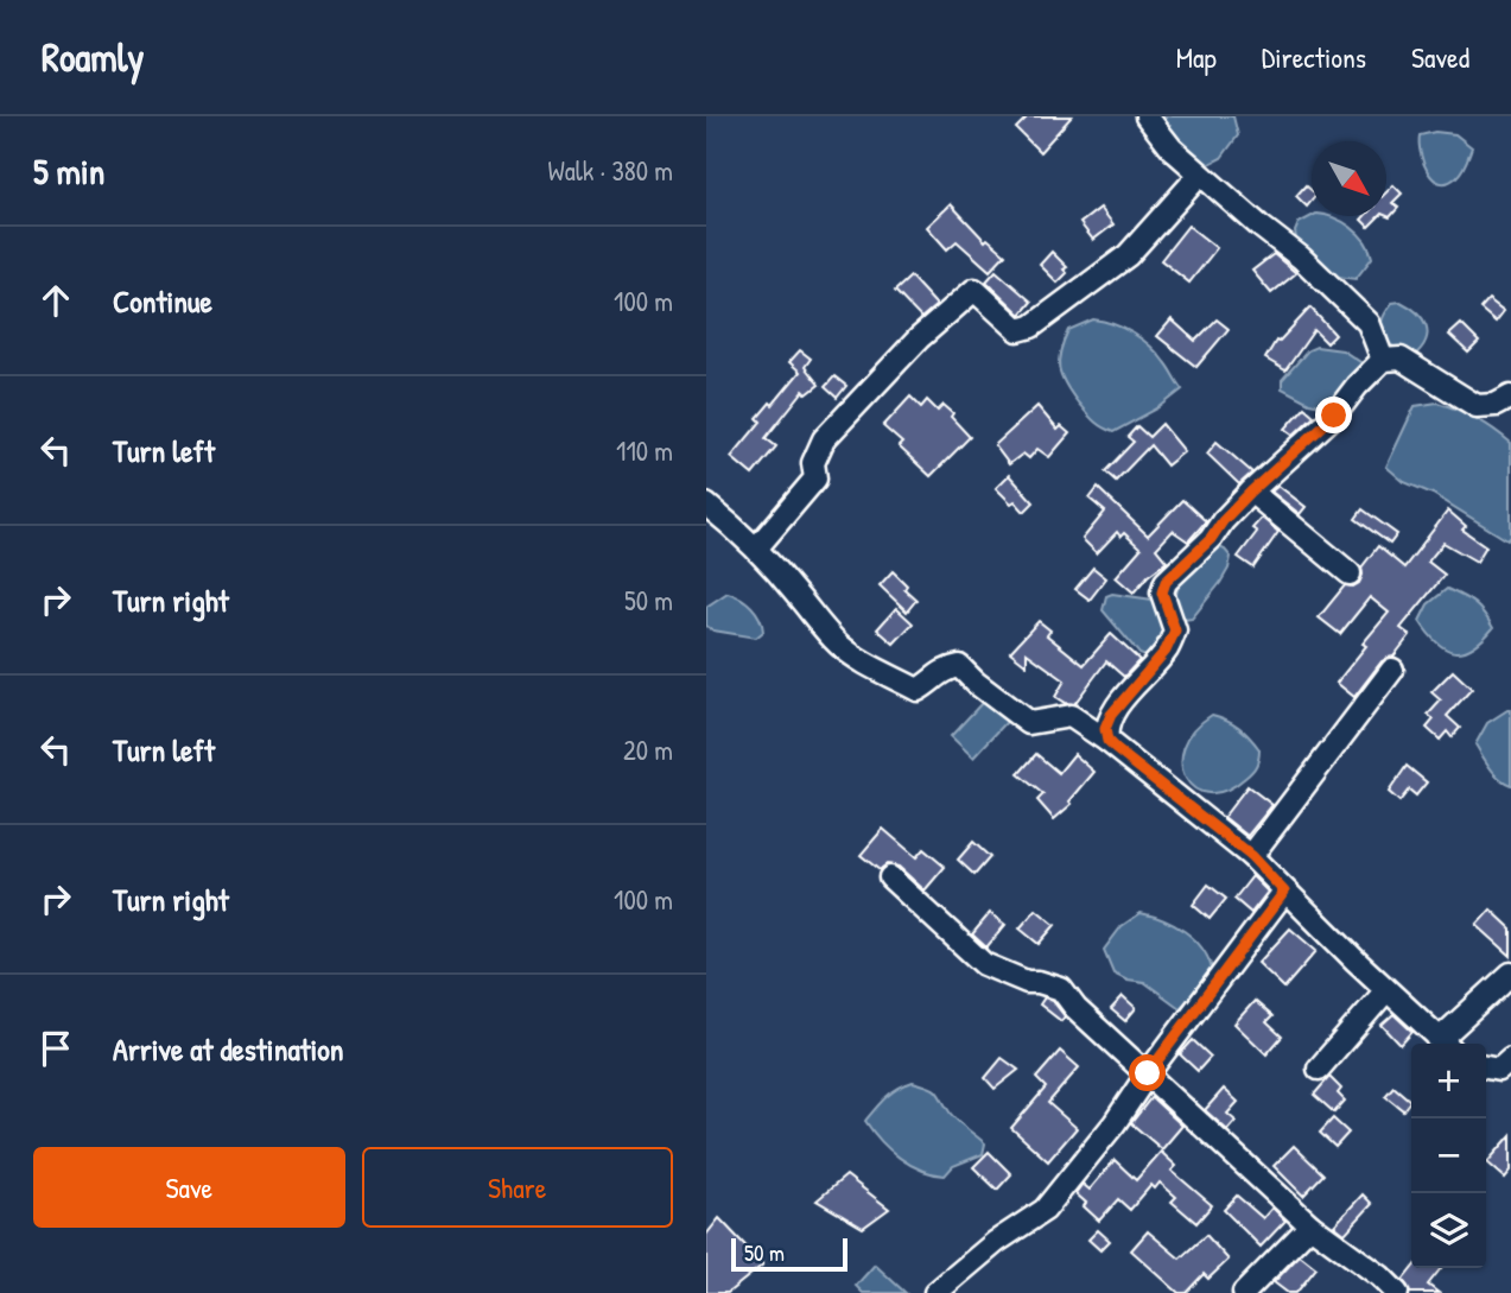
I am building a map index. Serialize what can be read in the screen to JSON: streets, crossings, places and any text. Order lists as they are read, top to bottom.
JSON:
{
  "scale_bar": "50 m",
  "north": "bottom right",
  "page": {
    "header": "Roamly",
    "nav": ["Map", "Directions", "Saved"],
    "heading": ["5 min", "Walk · 380 m"],
    "list": [
      ["Continue", "100 m"],
      ["Turn left", "110 m"],
      ["Turn right", "50 m"],
      ["Turn left", "20 m"],
      ["Turn right", "100 m"],
      "Arrive at destination"
    ],
    "map_buttons": ["+", "−"],
    "buttons": ["Save", "Share"],
    "scale": "50 m"
  }
}
